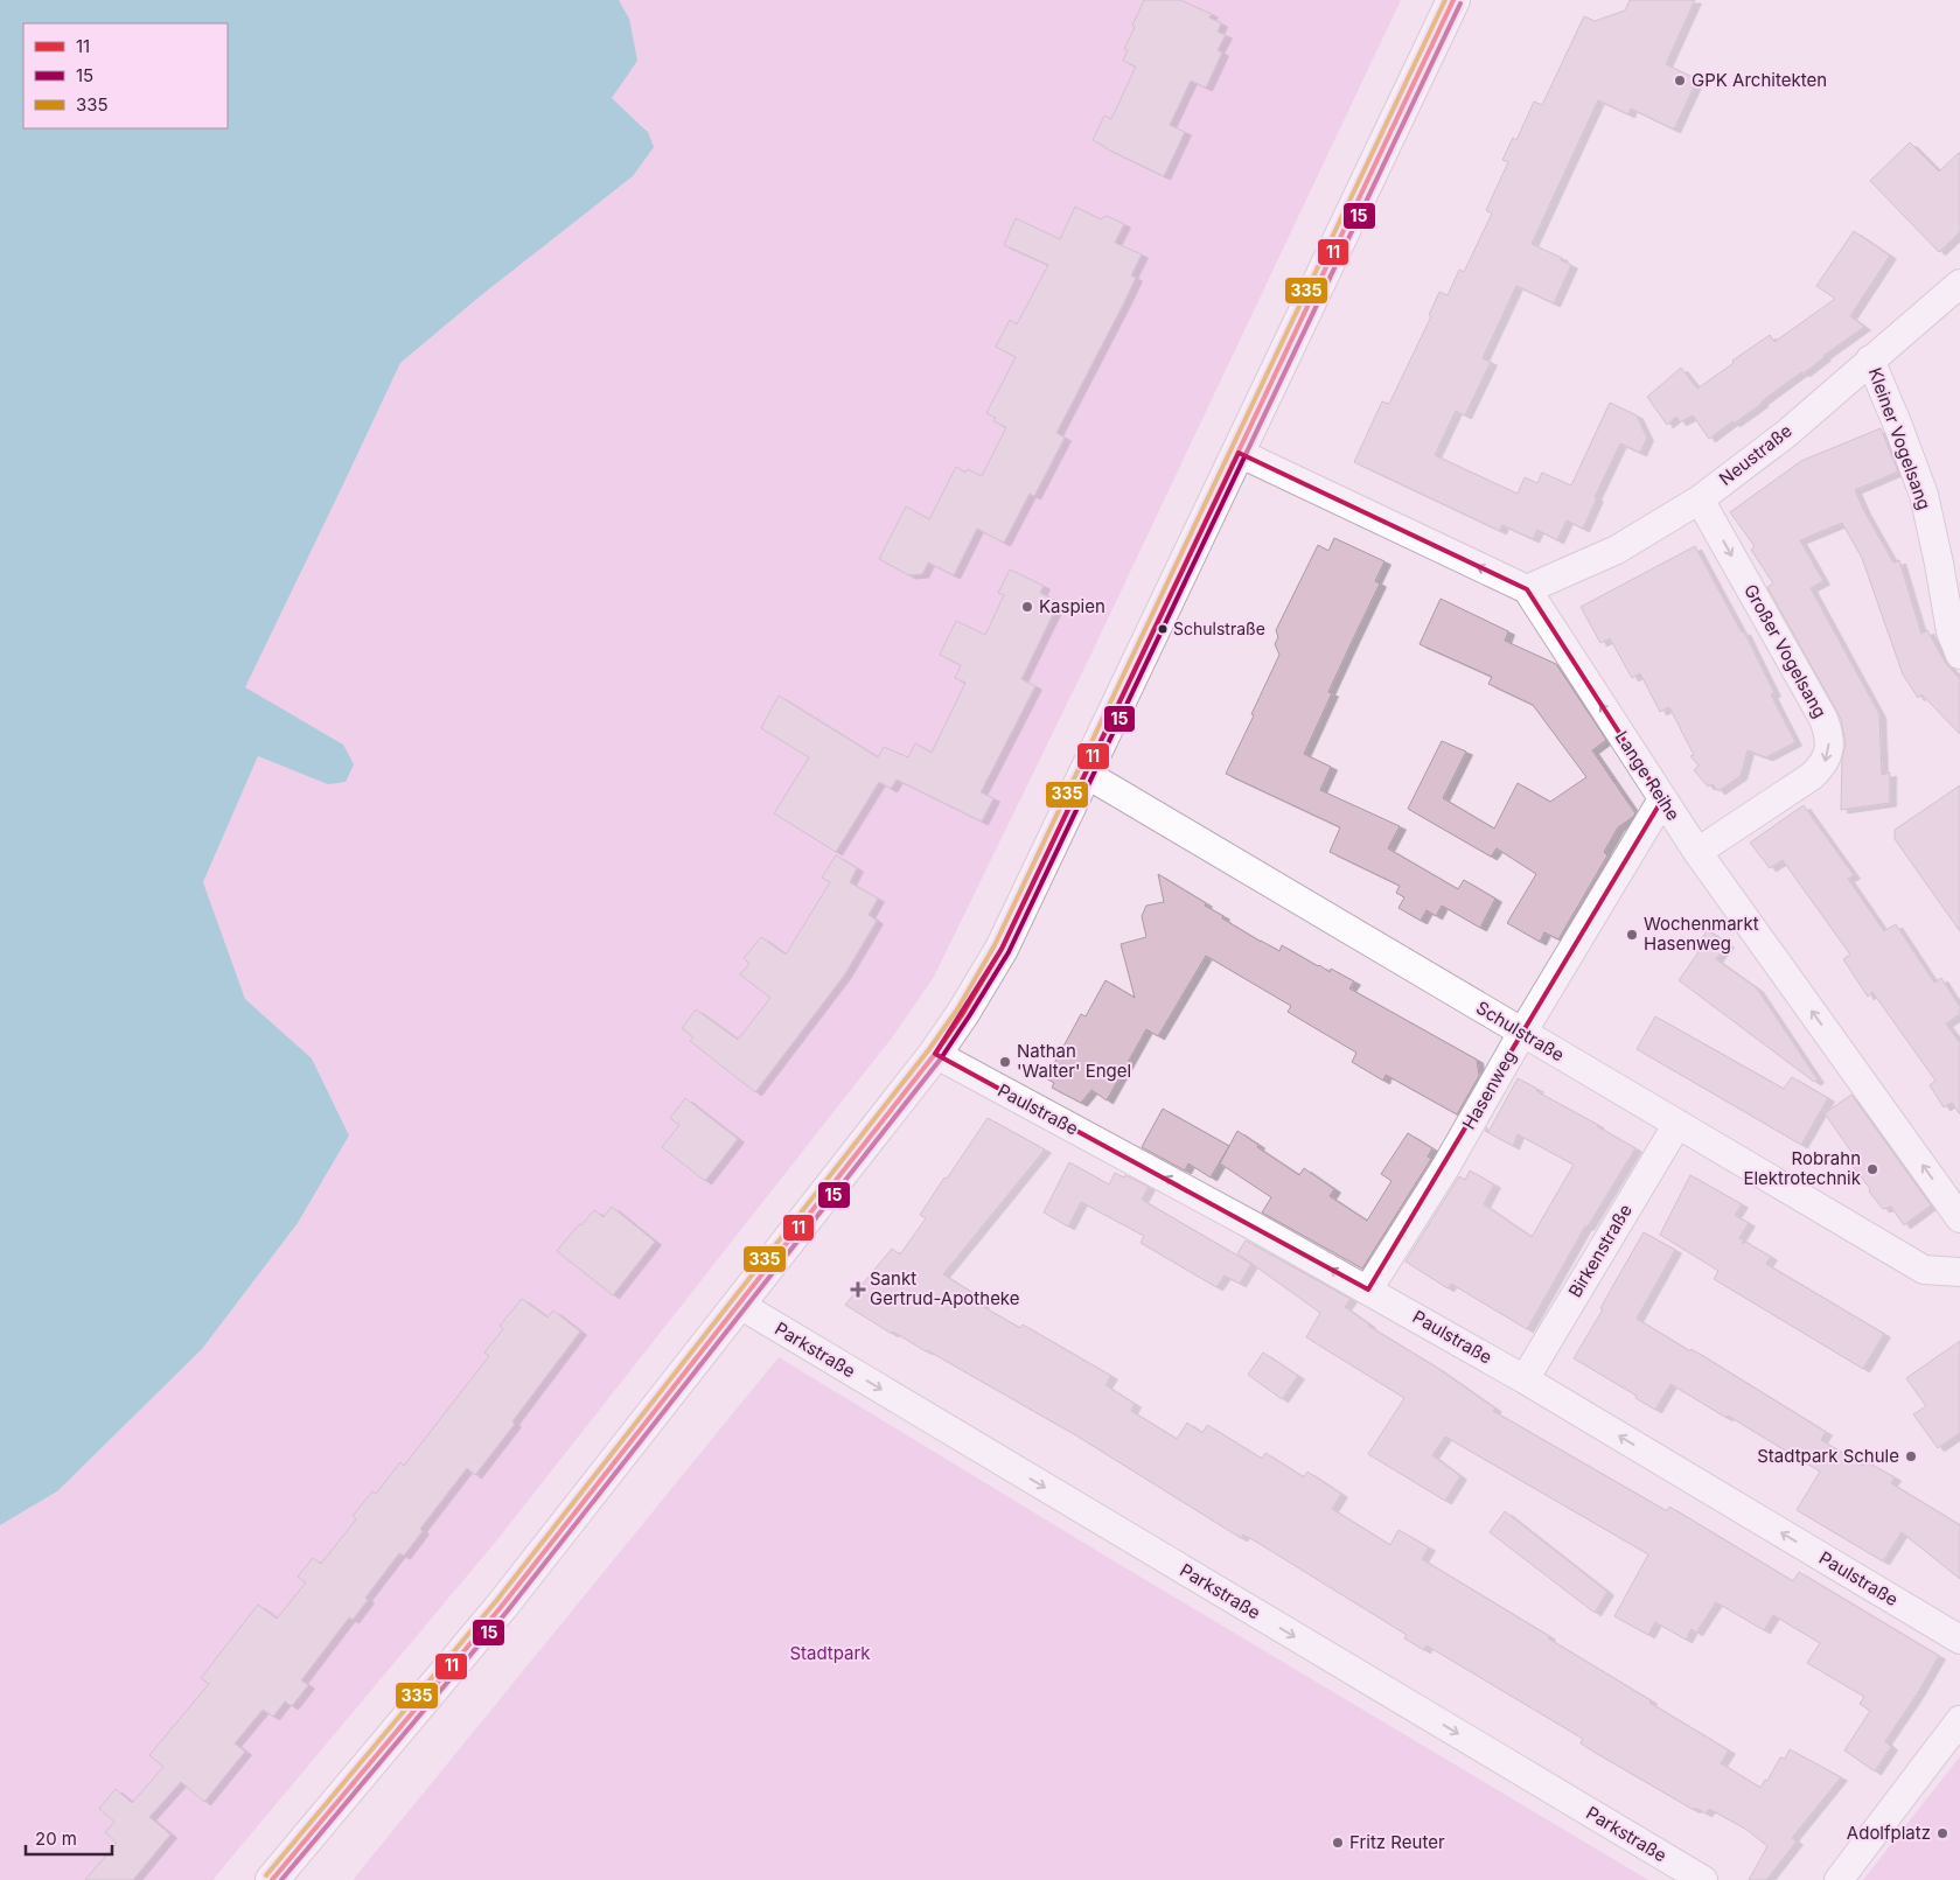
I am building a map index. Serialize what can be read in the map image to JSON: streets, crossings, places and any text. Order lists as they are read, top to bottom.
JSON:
{
  "streets": {
    "street": [
      "Kleiner Vogelsang",
      "Neustraße",
      "Großer Vogelsang",
      "Lange Reihe",
      "Schulstraße",
      "Hasenweg",
      "Paulstraße",
      "Birkenstraße",
      "Parkstraße"
    ]
  },
  "crossings": [
    ["Kleiner Vogelsang", "Neustraße"],
    ["Neustraße", "Großer Vogelsang"],
    ["Neustraße", "Lange Reihe"],
    ["Großer Vogelsang", "Lange Reihe"],
    ["Lange Reihe", "Hasenweg"],
    ["Schulstraße", "Hasenweg"],
    ["Schulstraße", "Birkenstraße"],
    ["Hasenweg", "Paulstraße"],
    ["Paulstraße", "Birkenstraße"]
  ],
  "one_way": ["Lange Reihe", "Paulstraße", "Parkstraße"],
  "parks": ["Stadtpark"],
  "places": {
    "other": [
      "GPK Architekten",
      "Kaspien",
      "Schulstraße",
      "Wochenmarkt Hasenweg",
      "Nathan 'Walter' Engel",
      "Robrahn Elektrotechnik",
      "Stadtpark Schule",
      "Adolfplatz",
      "Fritz Reuter"
    ],
    "health": ["Sankt Gertrud-Apotheke"]
  },
  "lines": ["transit line 11", "transit line 335", "transit line 15"],
  "legend": ["11", "15", "335"],
  "scale_bar": "20 m"
}
